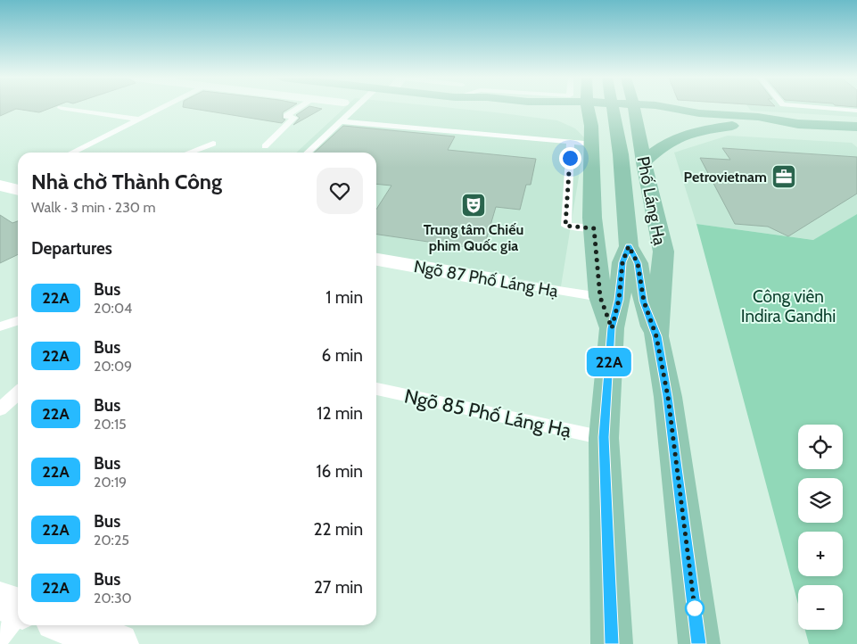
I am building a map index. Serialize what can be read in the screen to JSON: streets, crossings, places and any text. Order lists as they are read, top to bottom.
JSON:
{
  "streets": {
    "main road": ["Phố Láng Hạ"],
    "street": ["Ngõ 87 Phố Láng Hạ"],
    "lane": ["Ngõ 85 Phố Láng Hạ"]
  },
  "parks": ["Công viên Indira Gandhi"],
  "places": {
    "office": ["Petrovietnam"],
    "theatre": ["Trung tâm Chiếu phim Quốc gia"]
  },
  "lines": ["bus line 22A"],
  "page": {
    "on_map": "22A",
    "heading": [
      ["Nhà chờ Thành Công", "Walk · 3 min · 230 m"],
      "Departures"
    ],
    "list": [
      {
        "mark": "22A",
        "name": "Bus",
        "note": "20:04",
        "value": "1 min"
      },
      {
        "mark": "22A",
        "name": "Bus",
        "note": "20:09",
        "value": "6 min"
      },
      {
        "mark": "22A",
        "name": "Bus",
        "note": "20:15",
        "value": "12 min"
      },
      {
        "mark": "22A",
        "name": "Bus",
        "note": "20:19",
        "value": "16 min"
      },
      {
        "mark": "22A",
        "name": "Bus",
        "note": "20:25",
        "value": "22 min"
      },
      {
        "mark": "22A",
        "name": "Bus",
        "note": "20:30",
        "value": "27 min"
      }
    ],
    "map_buttons": ["+", "−"]
  }
}
